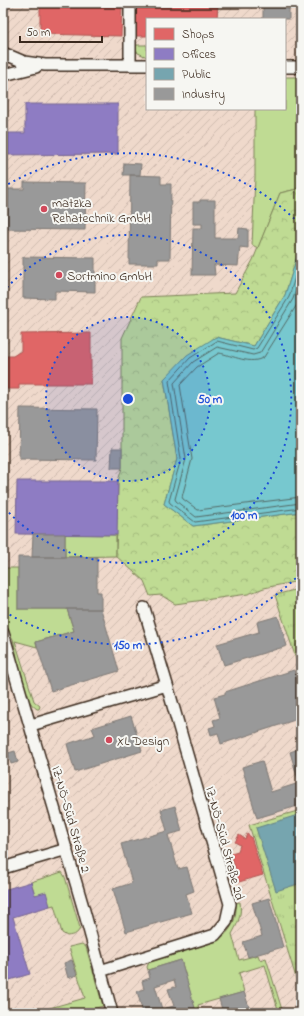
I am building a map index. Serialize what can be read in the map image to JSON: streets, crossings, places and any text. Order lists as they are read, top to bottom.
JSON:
{
  "streets": {
    "street": ["IZ-NÖ-Süd Straße 2", "IZ-NÖ-Süd Straße 2d"]
  },
  "crossings": [
    ["IZ-NÖ-Süd Straße 2", "IZ-NÖ-Süd Straße 2d"]
  ],
  "places": ["matzka Rehatechnik GmbH", "Sortmino GmbH", "XL Design"],
  "legend": [
    "Shops",
    "Offices",
    "Public",
    "Industry"
  ],
  "scale_bar": "50 m",
  "rings": ["50 m", "100 m", "150 m"]
}
